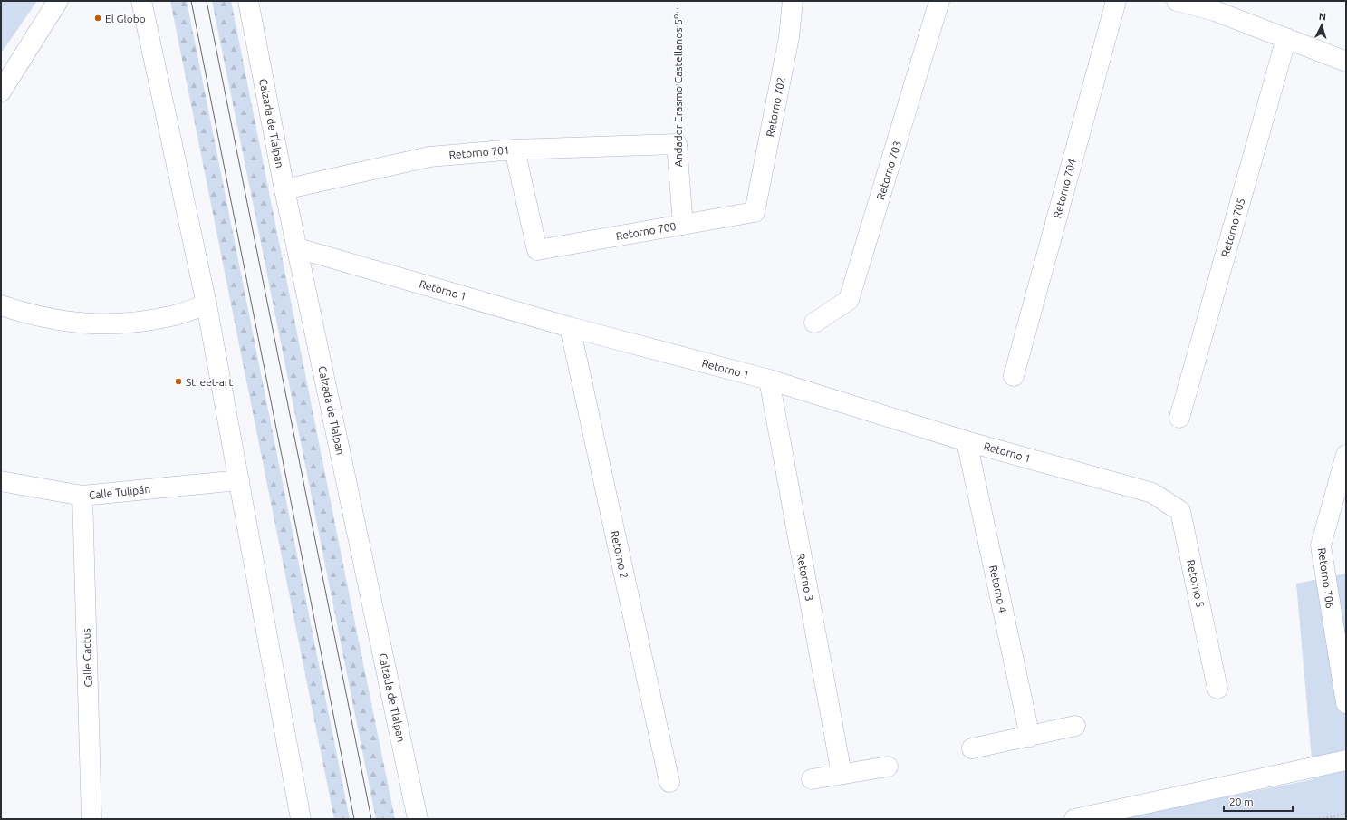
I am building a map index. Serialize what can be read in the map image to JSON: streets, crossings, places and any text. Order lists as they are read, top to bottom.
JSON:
{
  "streets": {
    "main road": [
      "Andador Erasmo Castellanos 5º",
      "Retorno 702",
      "Calzada de Tlalpan",
      "Retorno 701",
      "Retorno 703",
      "Retorno 704",
      "Retorno 705",
      "Retorno 700",
      "Retorno 1",
      "Calle Tulipán",
      "Retorno 2",
      "Retorno 3",
      "Retorno 706",
      "Retorno 5",
      "Retorno 4",
      "Calle Cactus"
    ]
  },
  "crossings": [
    ["Andador Erasmo Castellanos 5º", "Retorno 701"],
    ["Andador Erasmo Castellanos 5º", "Retorno 700"],
    ["Retorno 702", "Retorno 700"],
    ["Calzada de Tlalpan", "Retorno 701"],
    ["Calzada de Tlalpan", "Retorno 1"],
    ["Retorno 701", "Retorno 700"],
    ["Retorno 1", "Retorno 2"],
    ["Retorno 1", "Retorno 3"],
    ["Retorno 1", "Retorno 5"],
    ["Retorno 1", "Retorno 4"],
    ["Calle Tulipán", "Calle Cactus"]
  ],
  "places": ["El Globo", "Street-art"],
  "scale_bar": "20 m",
  "north": "top"
}
